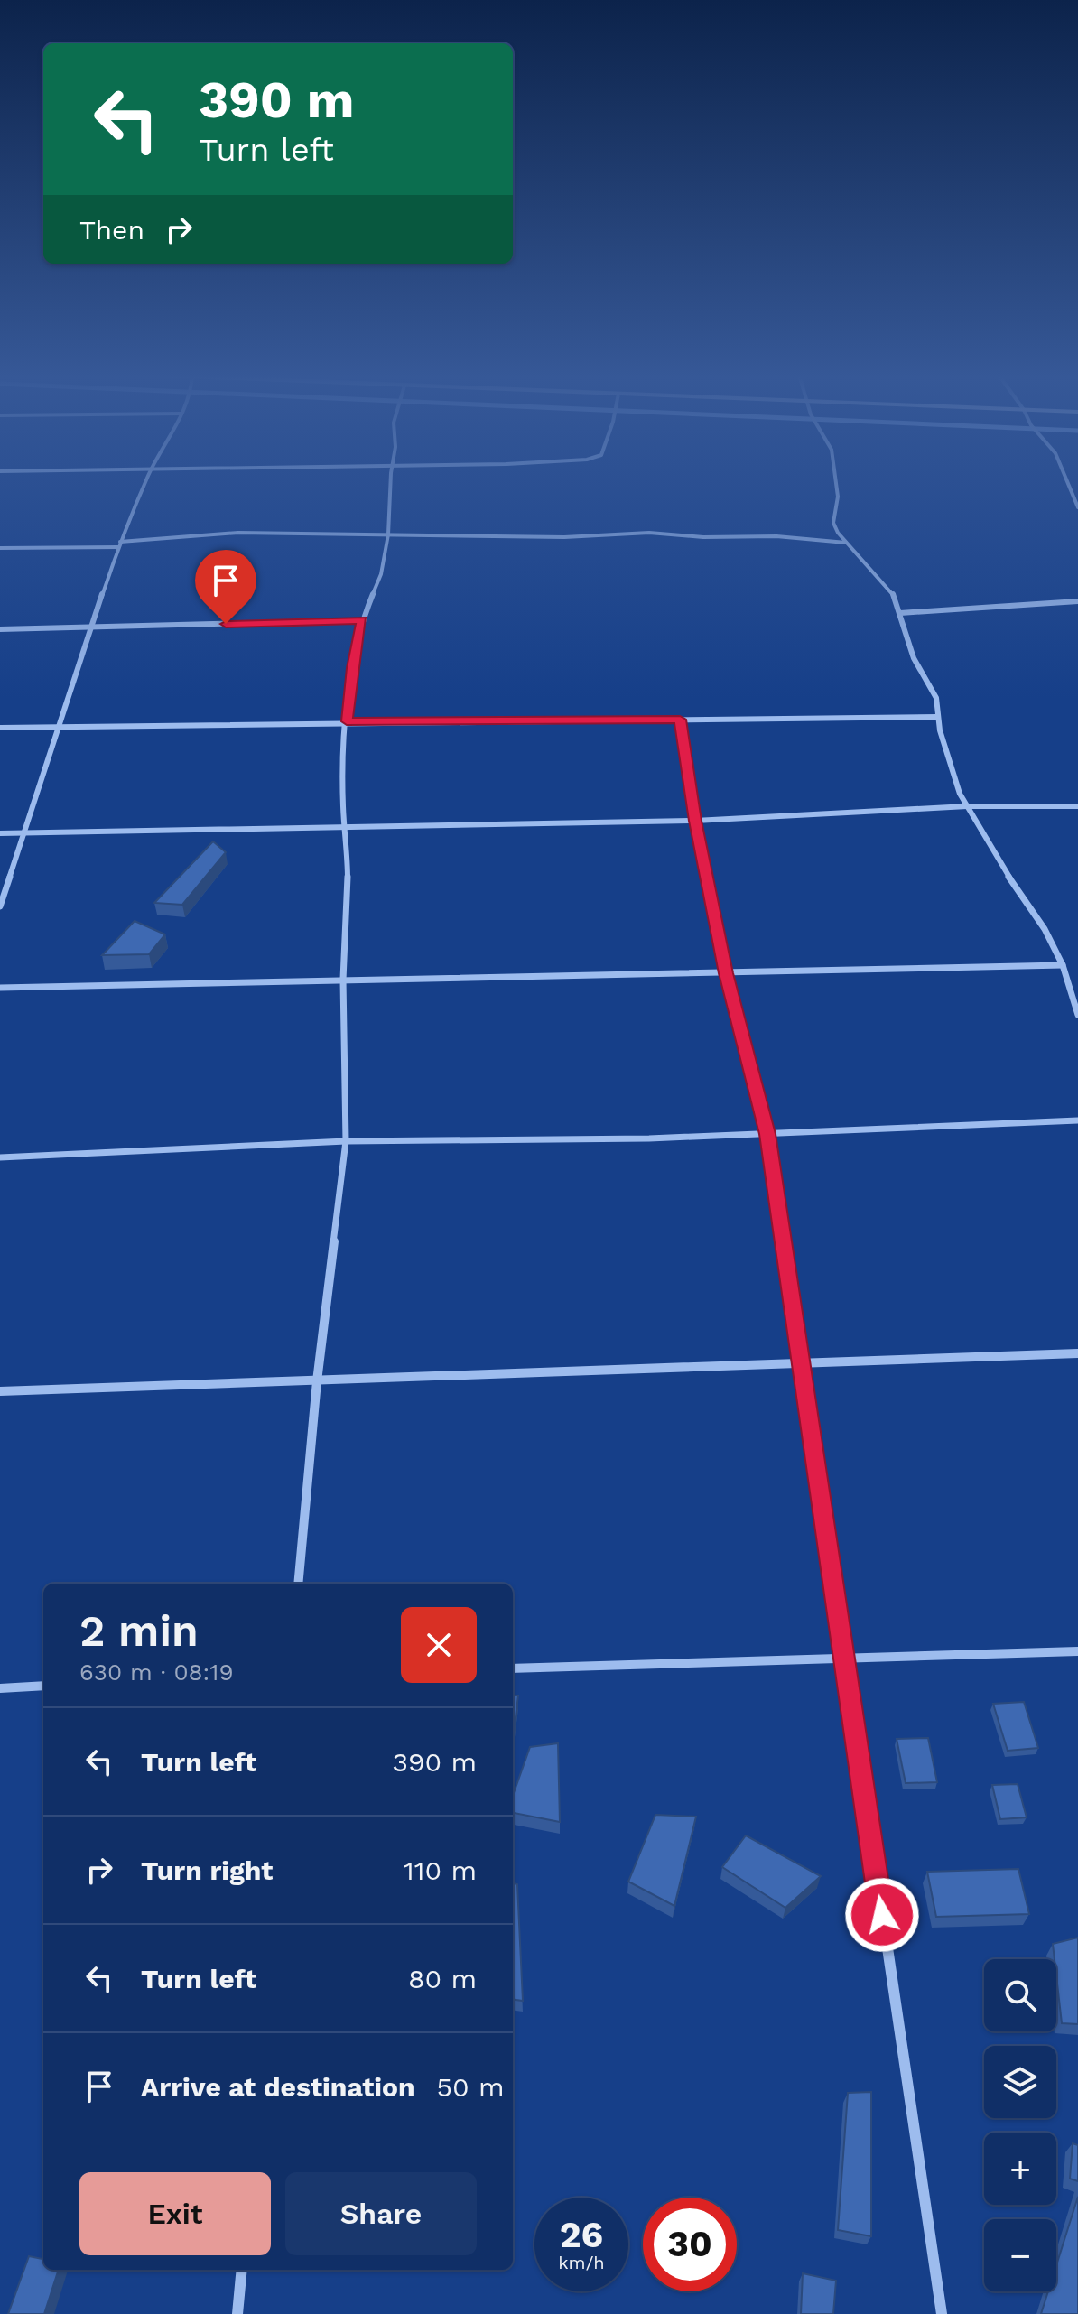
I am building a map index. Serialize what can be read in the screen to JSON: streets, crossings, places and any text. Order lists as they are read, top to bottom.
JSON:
{
  "page": {
    "turn": ["390 m", "Turn left"],
    "then": "Then",
    "heading": ["2 min", "630 m · 08:19"],
    "list": [
      {
        "name": "Turn left",
        "value": "390 m"
      },
      {
        "name": "Turn right",
        "value": "110 m"
      },
      {
        "name": "Turn left",
        "value": "80 m"
      },
      {
        "name": "Arrive at destination",
        "value": "50 m"
      }
    ],
    "map_buttons": ["+", "−"],
    "buttons": ["Exit", "Share"],
    "speed": "26 km/h",
    "limit": "30"
  }
}
